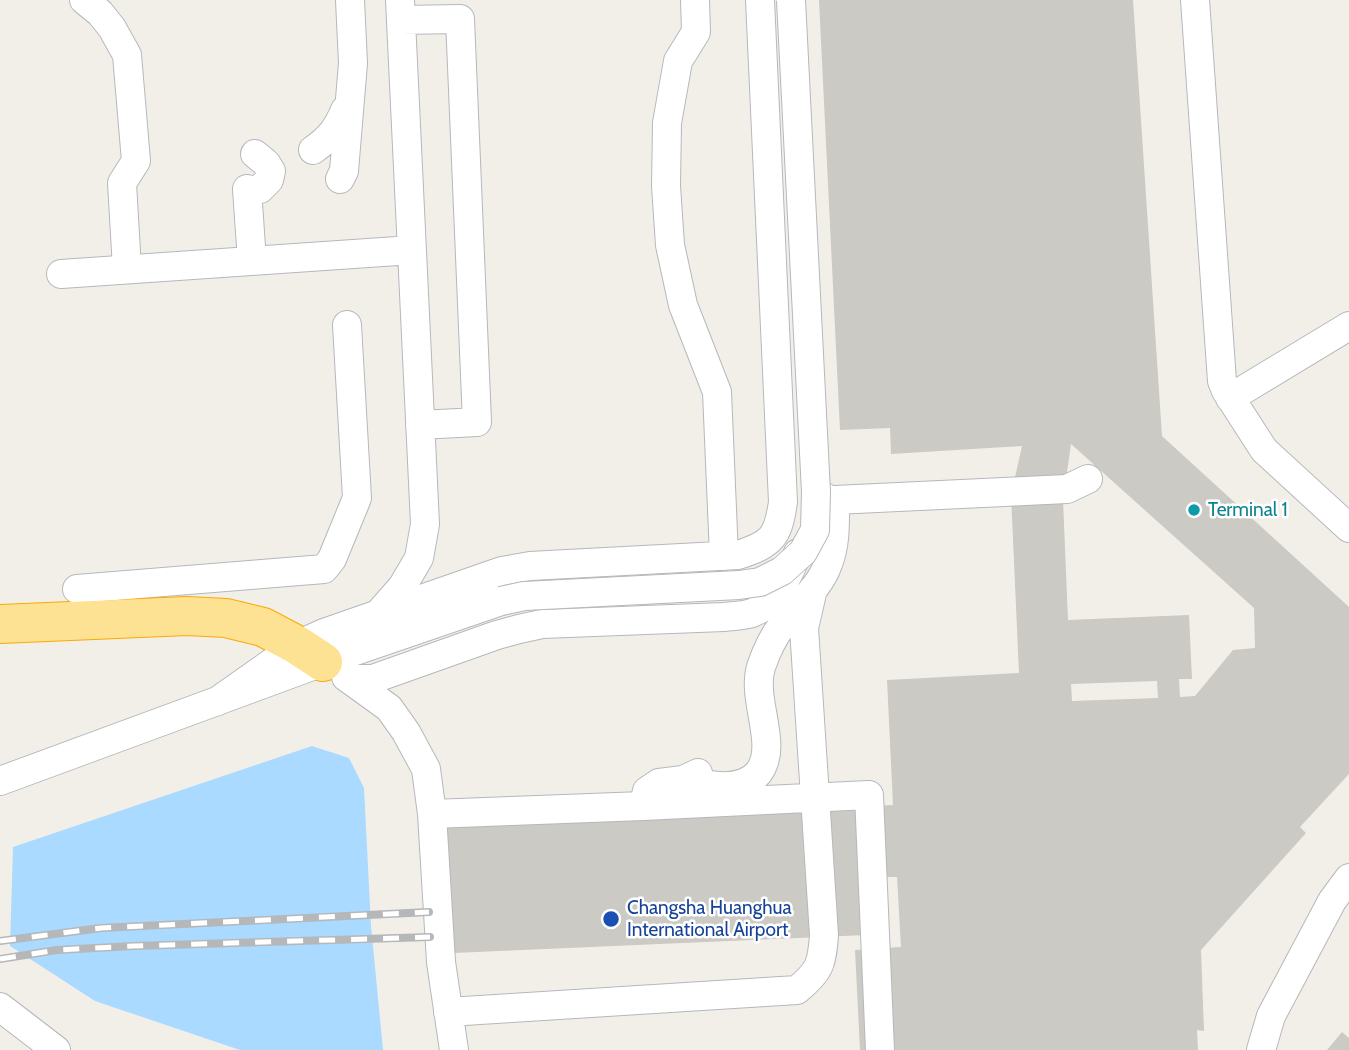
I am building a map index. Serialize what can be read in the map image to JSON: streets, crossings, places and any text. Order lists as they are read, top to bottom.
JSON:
{
  "places": ["Terminal 1", "Changsha Huanghua International Airport"]
}
